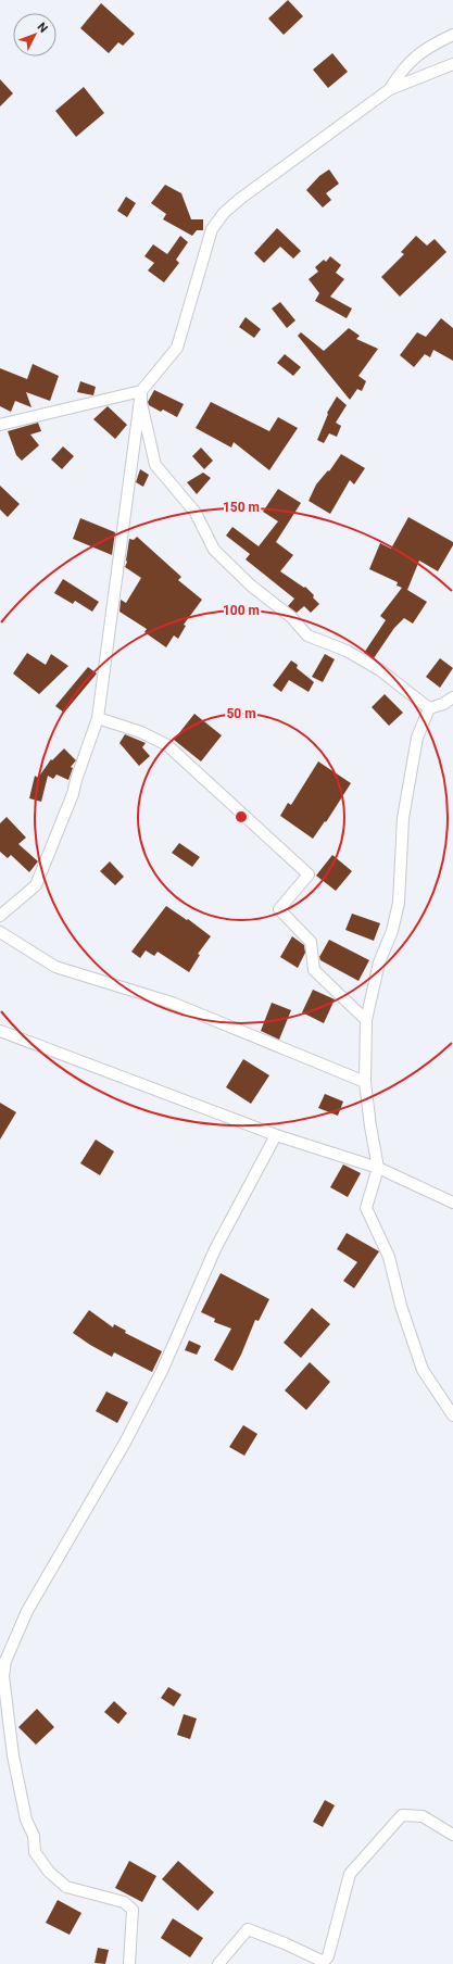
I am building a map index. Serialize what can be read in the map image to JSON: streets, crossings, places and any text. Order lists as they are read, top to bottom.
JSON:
{
  "north": "top right",
  "rings": ["150 m", "100 m", "50 m"]
}
